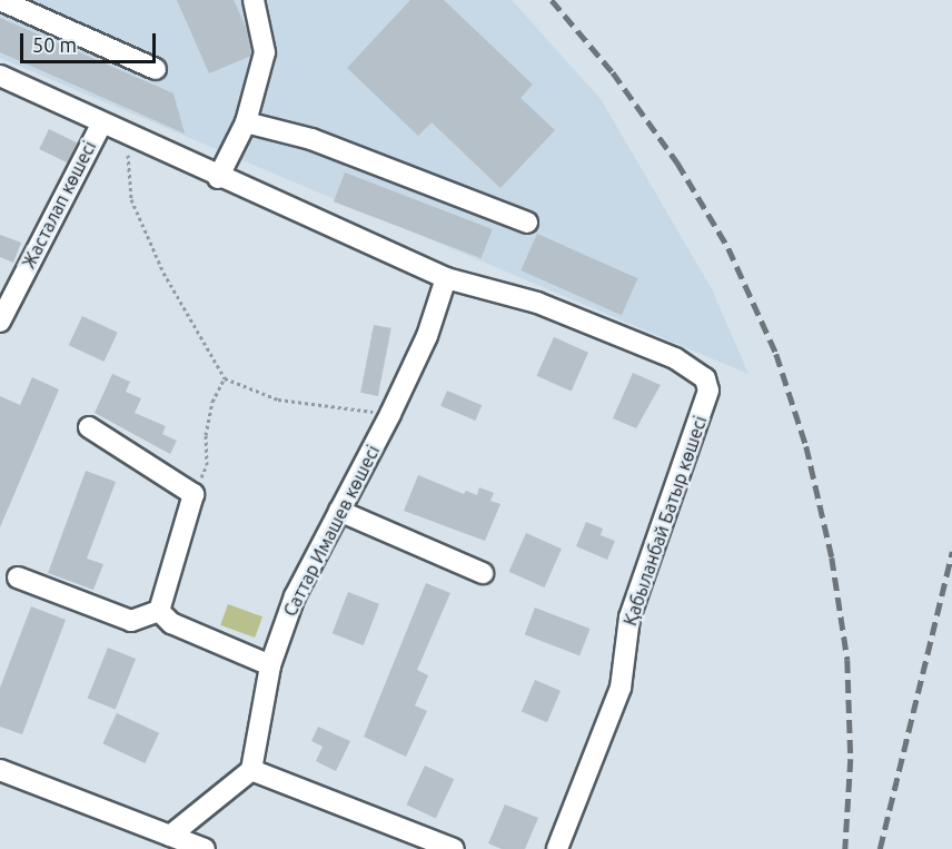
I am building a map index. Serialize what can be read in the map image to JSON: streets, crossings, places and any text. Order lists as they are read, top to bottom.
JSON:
{
  "streets": {
    "street": ["Жасталап көшесі", "Қабыланбай Батыр көшесі", "Саттар Имашев көшесі"]
  },
  "crossings": [
    ["Жасталап көшесі", "Қабыланбай Батыр көшесі"],
    ["Қабыланбай Батыр көшесі", "Саттар Имашев көшесі"]
  ],
  "scale_bar": "50 m"
}
